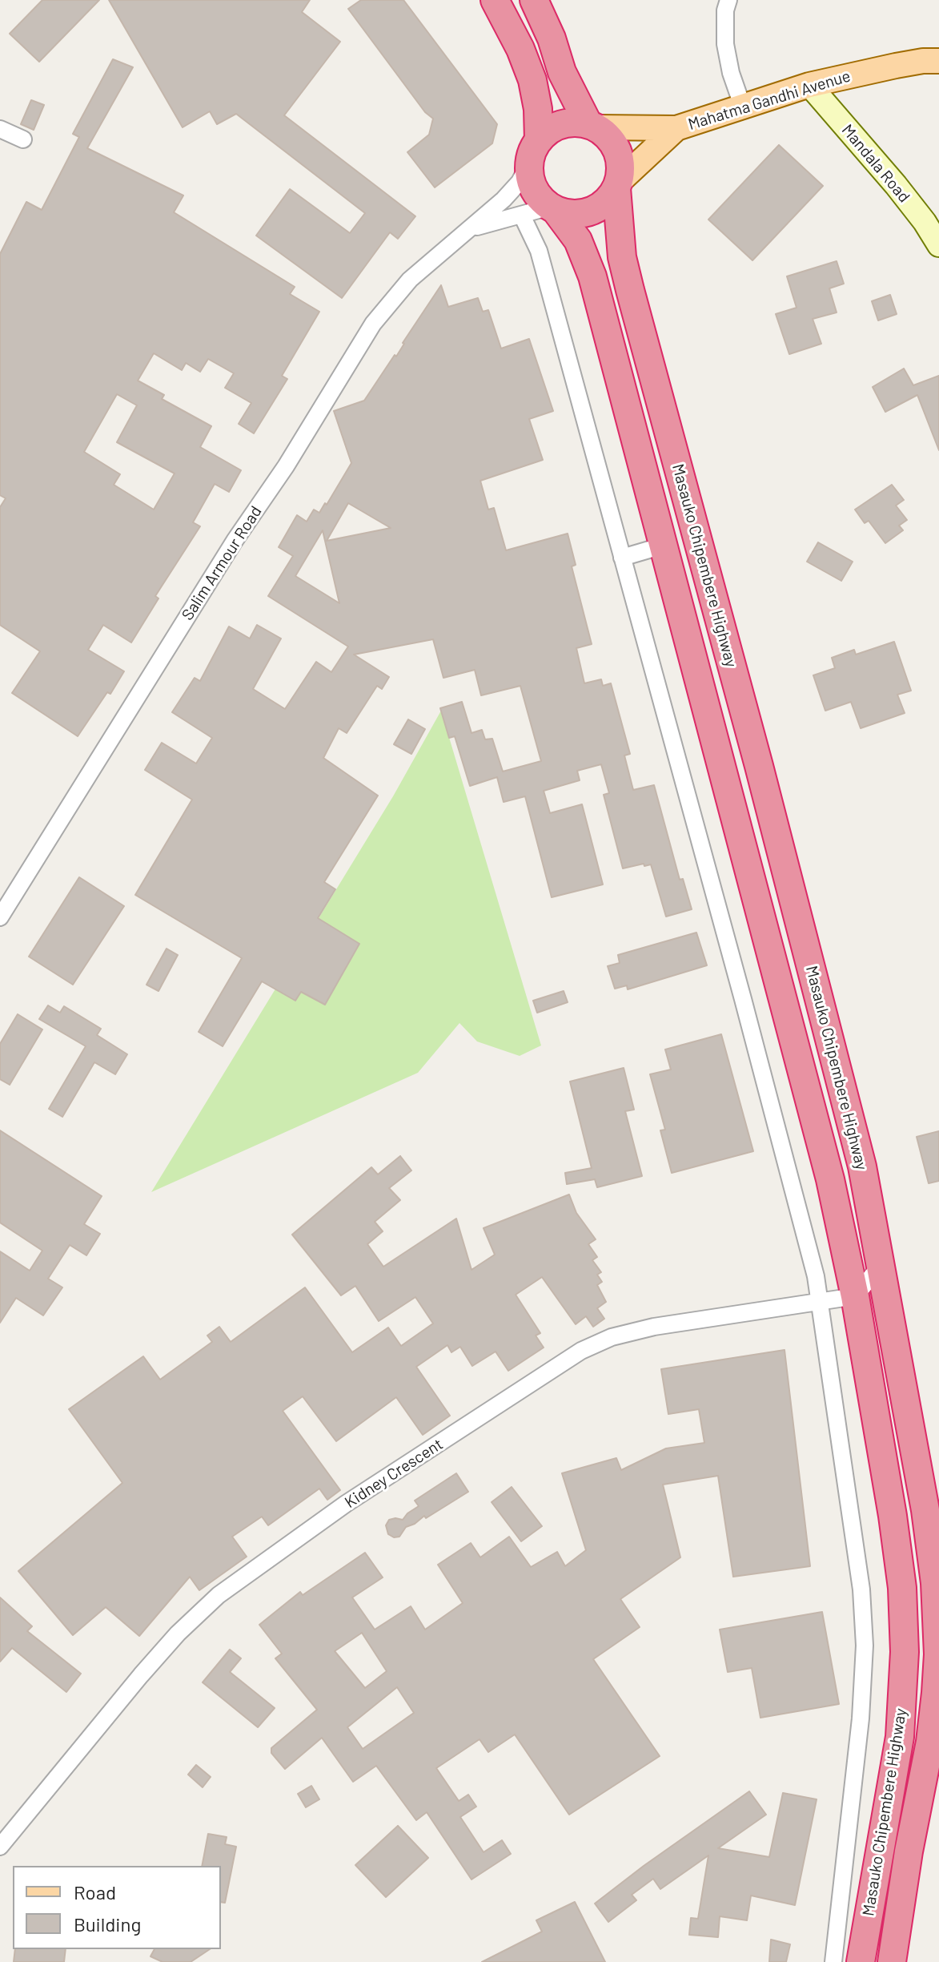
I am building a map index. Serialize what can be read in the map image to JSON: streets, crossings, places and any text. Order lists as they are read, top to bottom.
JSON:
{
  "streets": {
    "highway": ["Masauko Chipembere Highway"],
    "main road": ["Mahatma Gandhi Avenue"],
    "street": ["Mandala Road", "Salim Armour Road", "Kidney Crescent"]
  },
  "crossings": [
    ["Mahatma Gandhi Avenue", "Mandala Road"],
    ["Mahatma Gandhi Avenue", "Salim Armour Road"],
    ["Mahatma Gandhi Avenue", "Masauko Chipembere Highway"],
    ["Salim Armour Road", "Masauko Chipembere Highway"],
    ["Masauko Chipembere Highway", "Kidney Crescent"]
  ],
  "legend": ["Road", "Building"]
}
